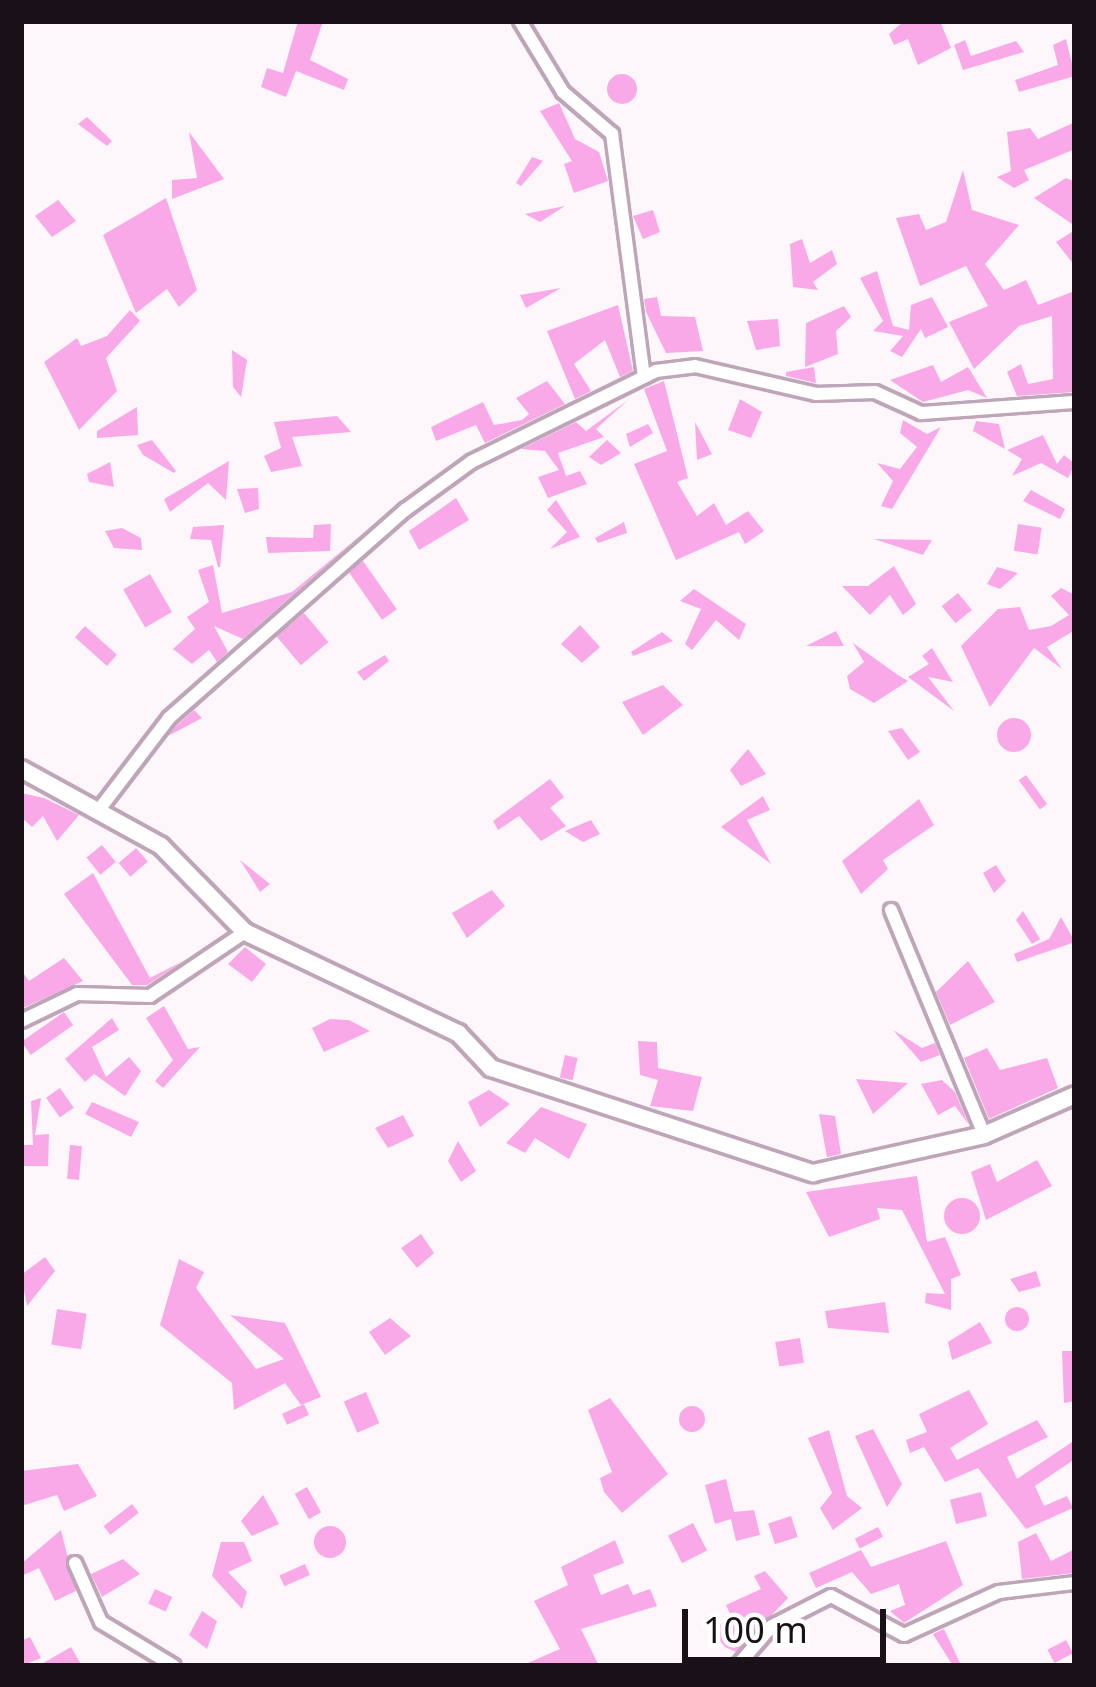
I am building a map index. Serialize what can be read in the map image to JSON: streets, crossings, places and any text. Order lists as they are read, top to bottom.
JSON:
{
  "scale_bar": "100 m"
}
